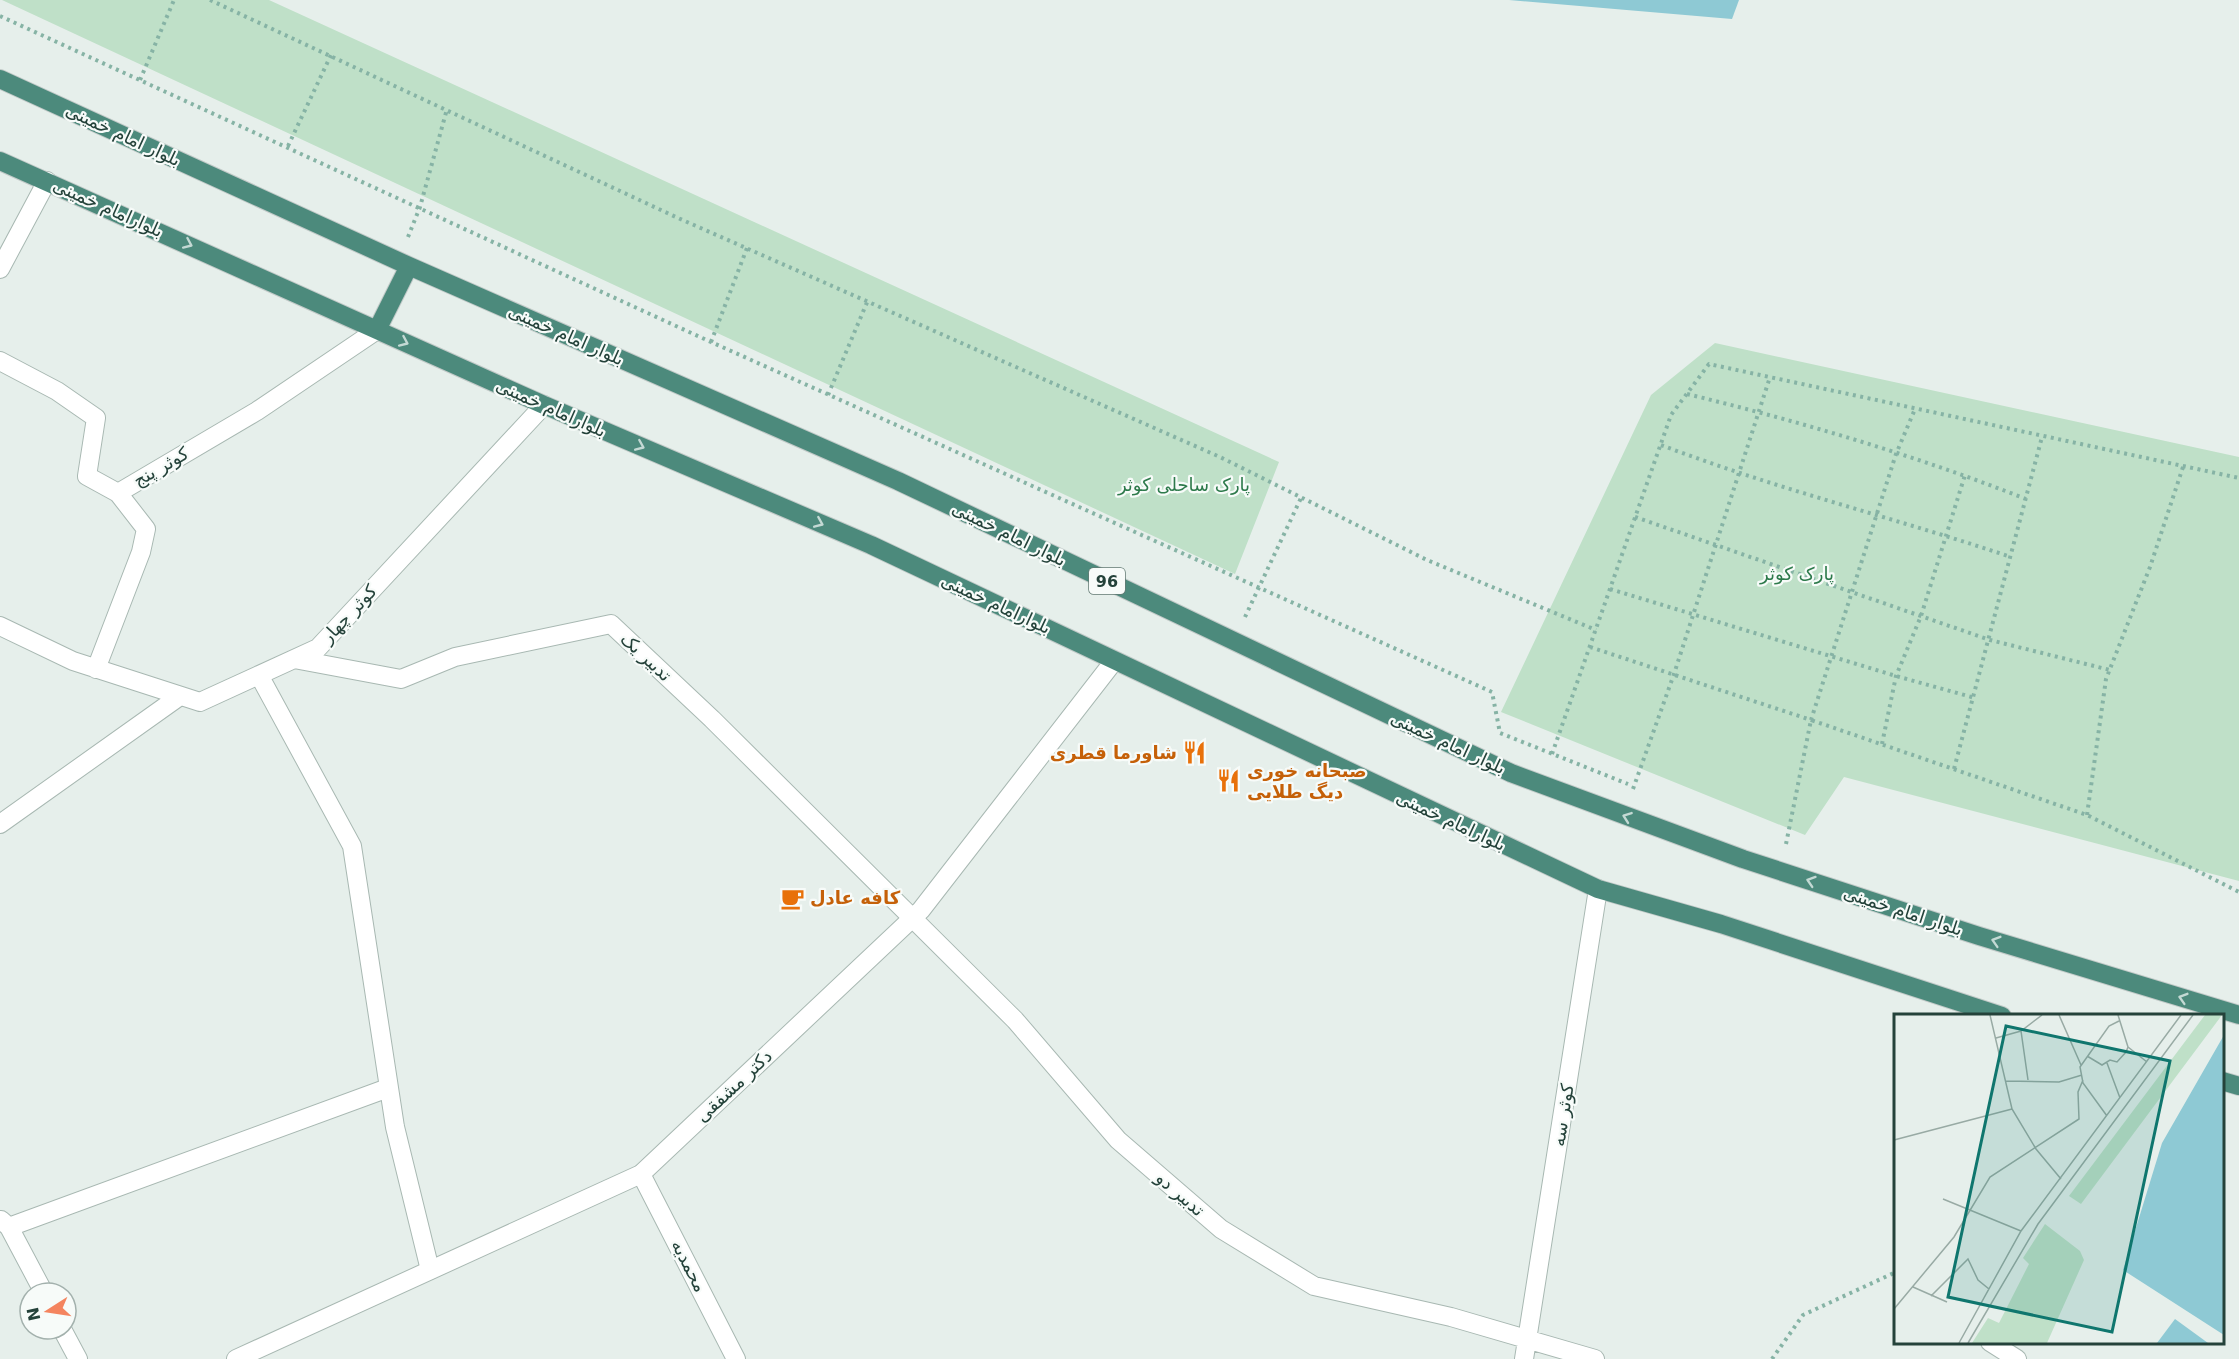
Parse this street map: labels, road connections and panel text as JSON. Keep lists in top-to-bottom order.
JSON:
{
  "streets": {
    "highway": ["بلوار امام خمینی", "بلوارامام خمینی", "96"],
    "street": [
      "کوثر پنج",
      "کوثر چهار",
      "تدبیر یک",
      "دکتر مشفقی",
      "کوثر سه",
      "تدبیر دو",
      "محمدیه"
    ]
  },
  "crossings": [
    ["بلوارامام خمینی", "کوثر پنج"],
    ["بلوارامام خمینی", "کوثر چهار"],
    ["بلوارامام خمینی", "دکتر مشفقی"],
    ["بلوارامام خمینی", "کوثر سه"],
    ["کوثر چهار", "تدبیر یک"],
    ["تدبیر یک", "دکتر مشفقی"],
    ["تدبیر یک", "تدبیر دو"],
    ["دکتر مشفقی", "تدبیر دو"],
    ["دکتر مشفقی", "محمدیه"],
    ["کوثر سه", "تدبیر دو"]
  ],
  "one_way": ["بلوارامام خمینی"],
  "parks": ["پارک ساحلی کوثر", "پارک کوثر"],
  "places": {
    "restaurant": ["شاورما قطری", "صبحانه خوری دیگ طلایی"],
    "cafe": ["کافه عادل"]
  },
  "north": "left"
}
